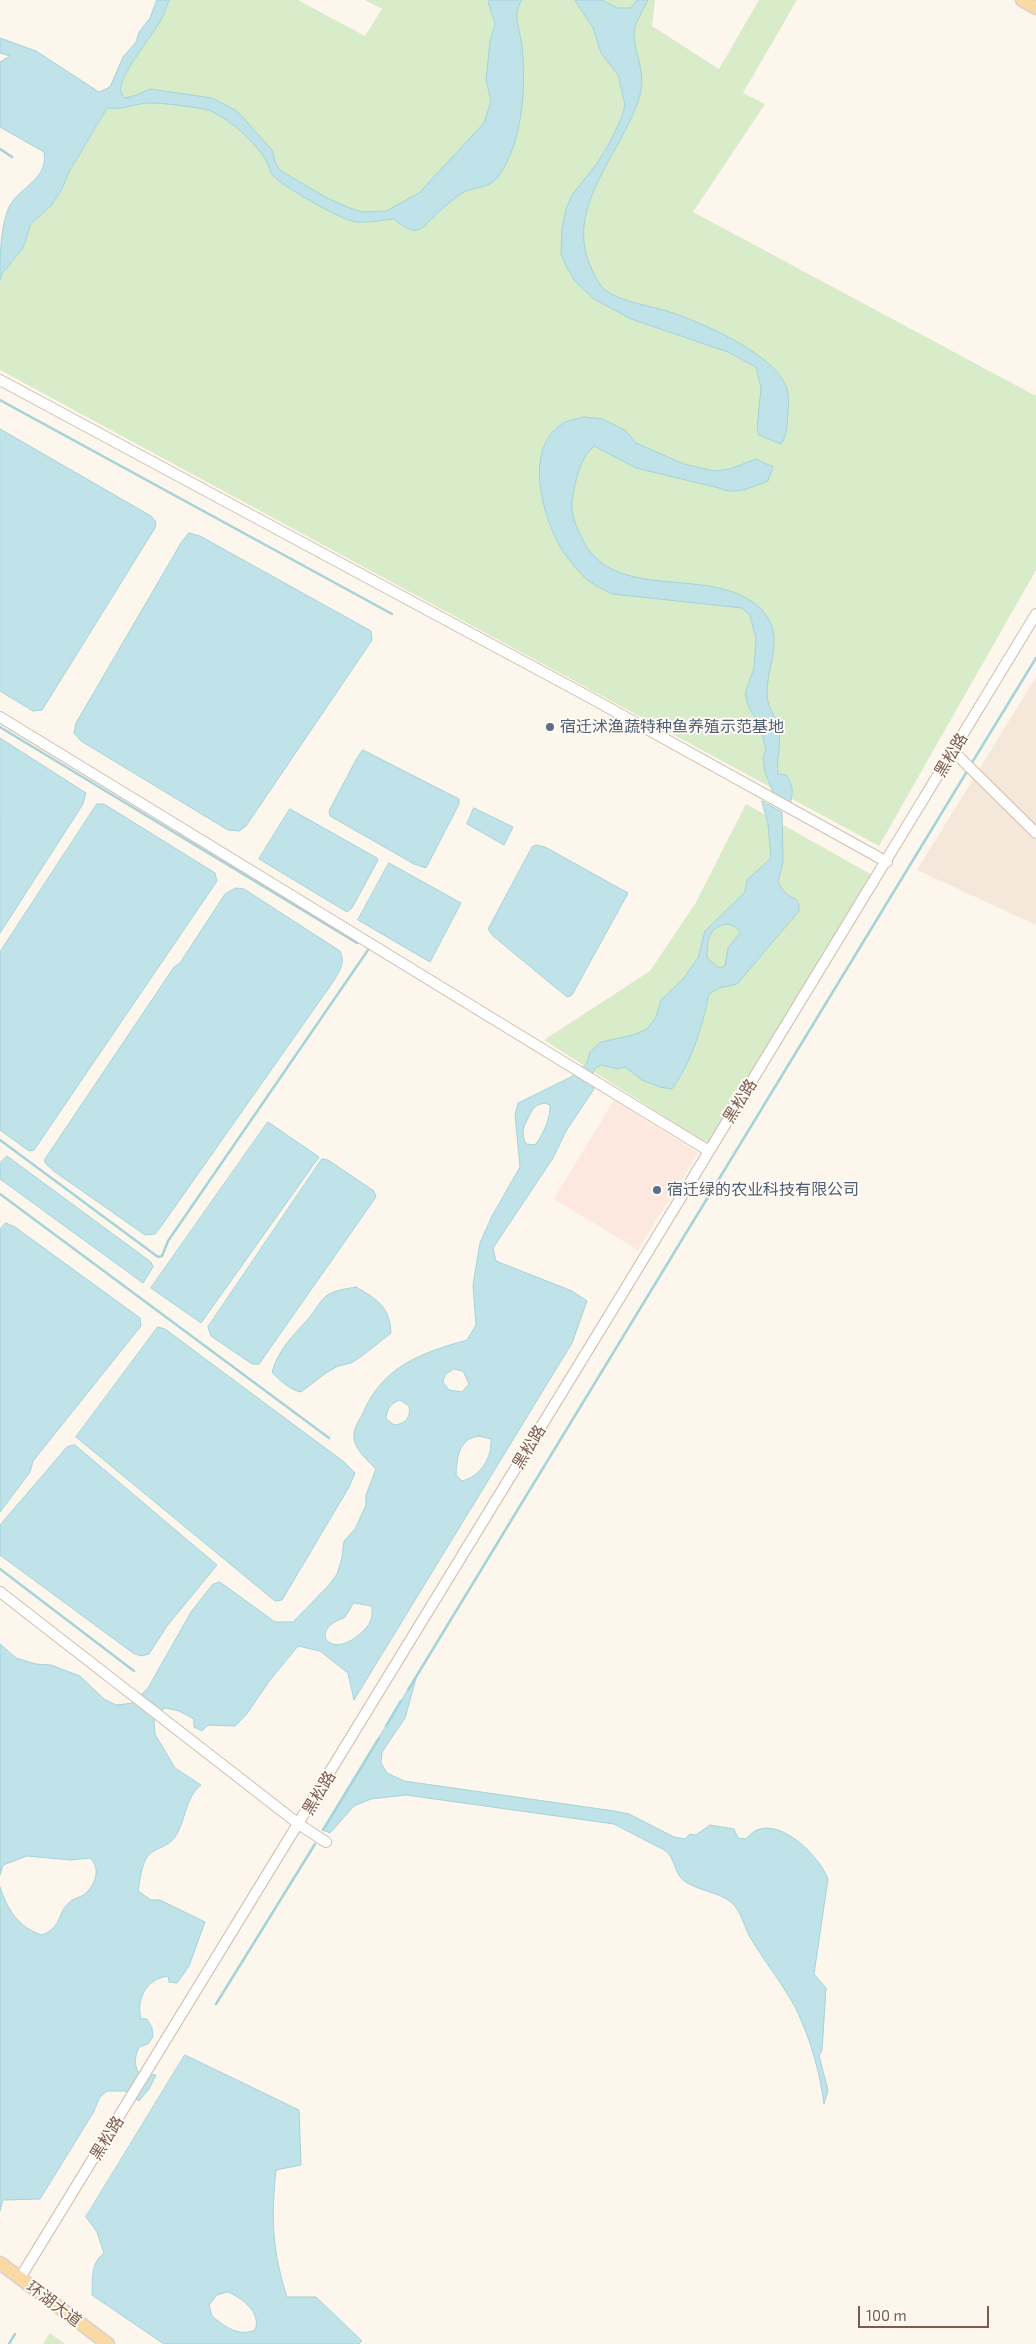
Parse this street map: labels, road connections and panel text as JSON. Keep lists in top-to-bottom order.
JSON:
{
  "streets": {
    "main road": ["环湖大道"],
    "street": ["黑松路"]
  },
  "crossings": [
    ["黑松路", "环湖大道"]
  ],
  "places": ["宿迁沭渔蔬特种鱼养殖示范基地", "宿迁绿的农业科技有限公司"],
  "scale_bar": "100 m"
}
